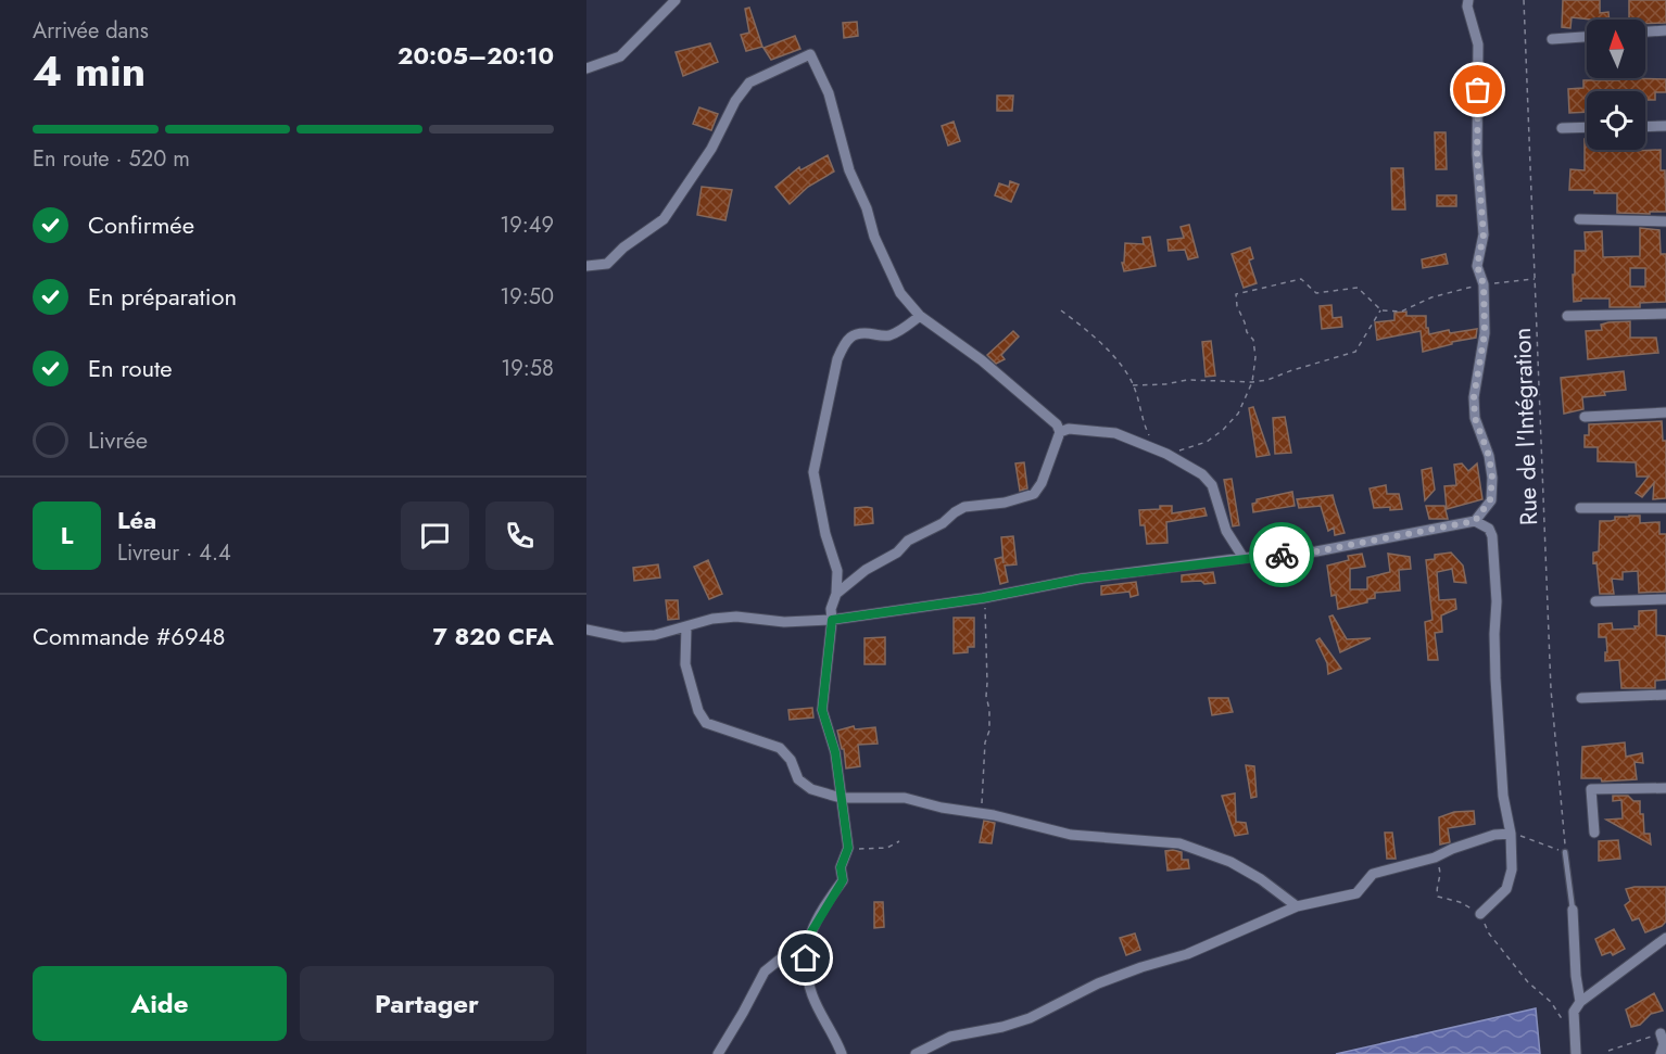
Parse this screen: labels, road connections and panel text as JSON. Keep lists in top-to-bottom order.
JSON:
{
  "streets": {
    "path": ["Rue de l'Intégration"]
  },
  "north": "top",
  "page": {
    "heading": ["4 min", "Arrivée dans", "20:05–20:10"],
    "panel": [
      "Léa",
      "Livreur · 4.4",
      "Commande #6948",
      "7 820 CFA"
    ],
    "bar": "En route · 520 m",
    "list": [
      ["Confirmée", "19:49"],
      ["En préparation", "19:50"],
      ["En route", "19:58"],
      "Livrée"
    ],
    "round": "L",
    "buttons": ["Aide", "Partager"]
  }
}
